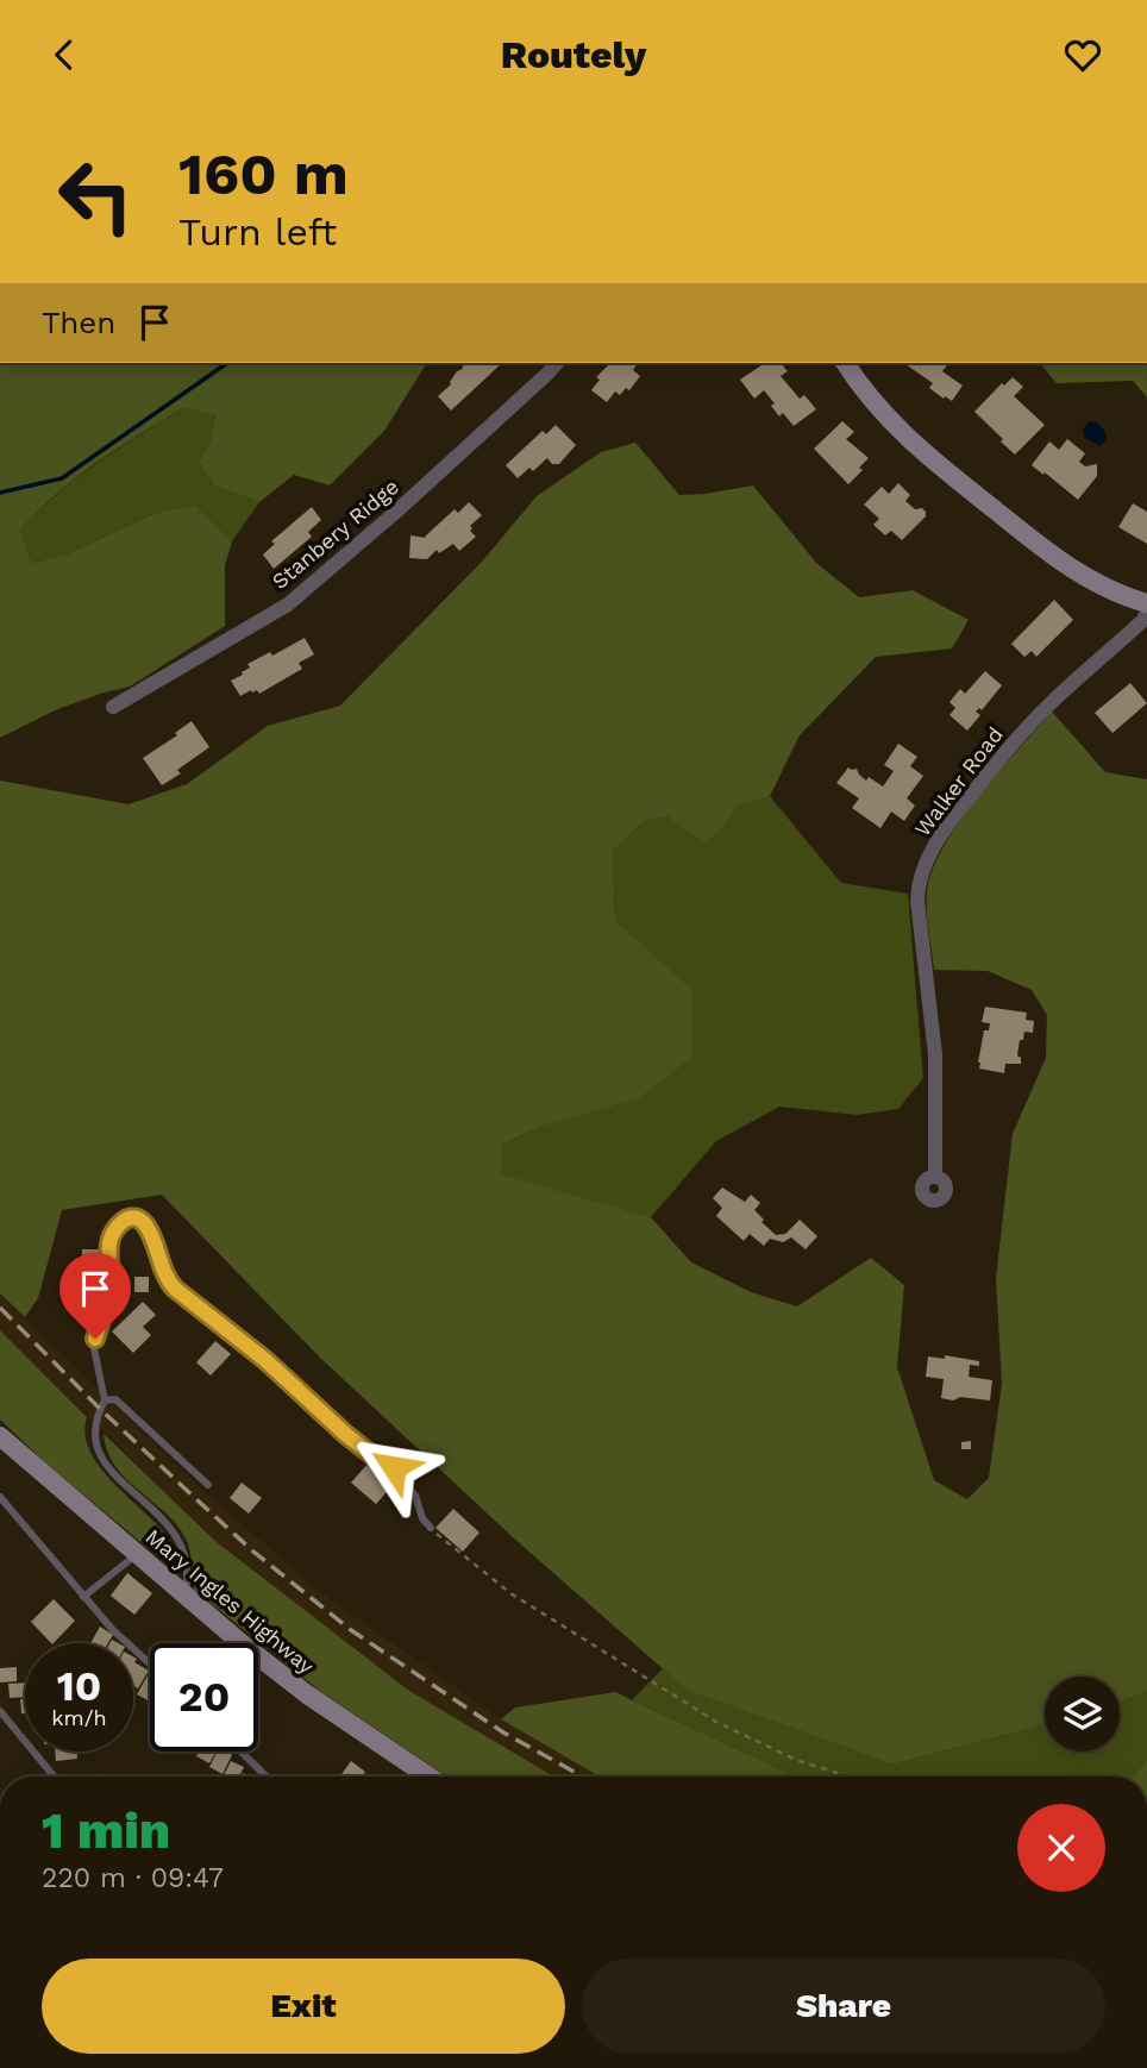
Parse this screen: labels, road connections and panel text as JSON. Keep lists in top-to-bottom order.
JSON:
{
  "streets": {
    "street": ["Stanbery Ridge", "Walker Road", "Mary Ingles Highway"]
  },
  "page": {
    "header": "Routely",
    "turn": ["160 m", "Turn left"],
    "then": "Then",
    "speed": "10 km/h",
    "limit": "20",
    "heading": ["1 min", "220 m · 09:47"],
    "buttons": ["Exit", "Share"]
  }
}
